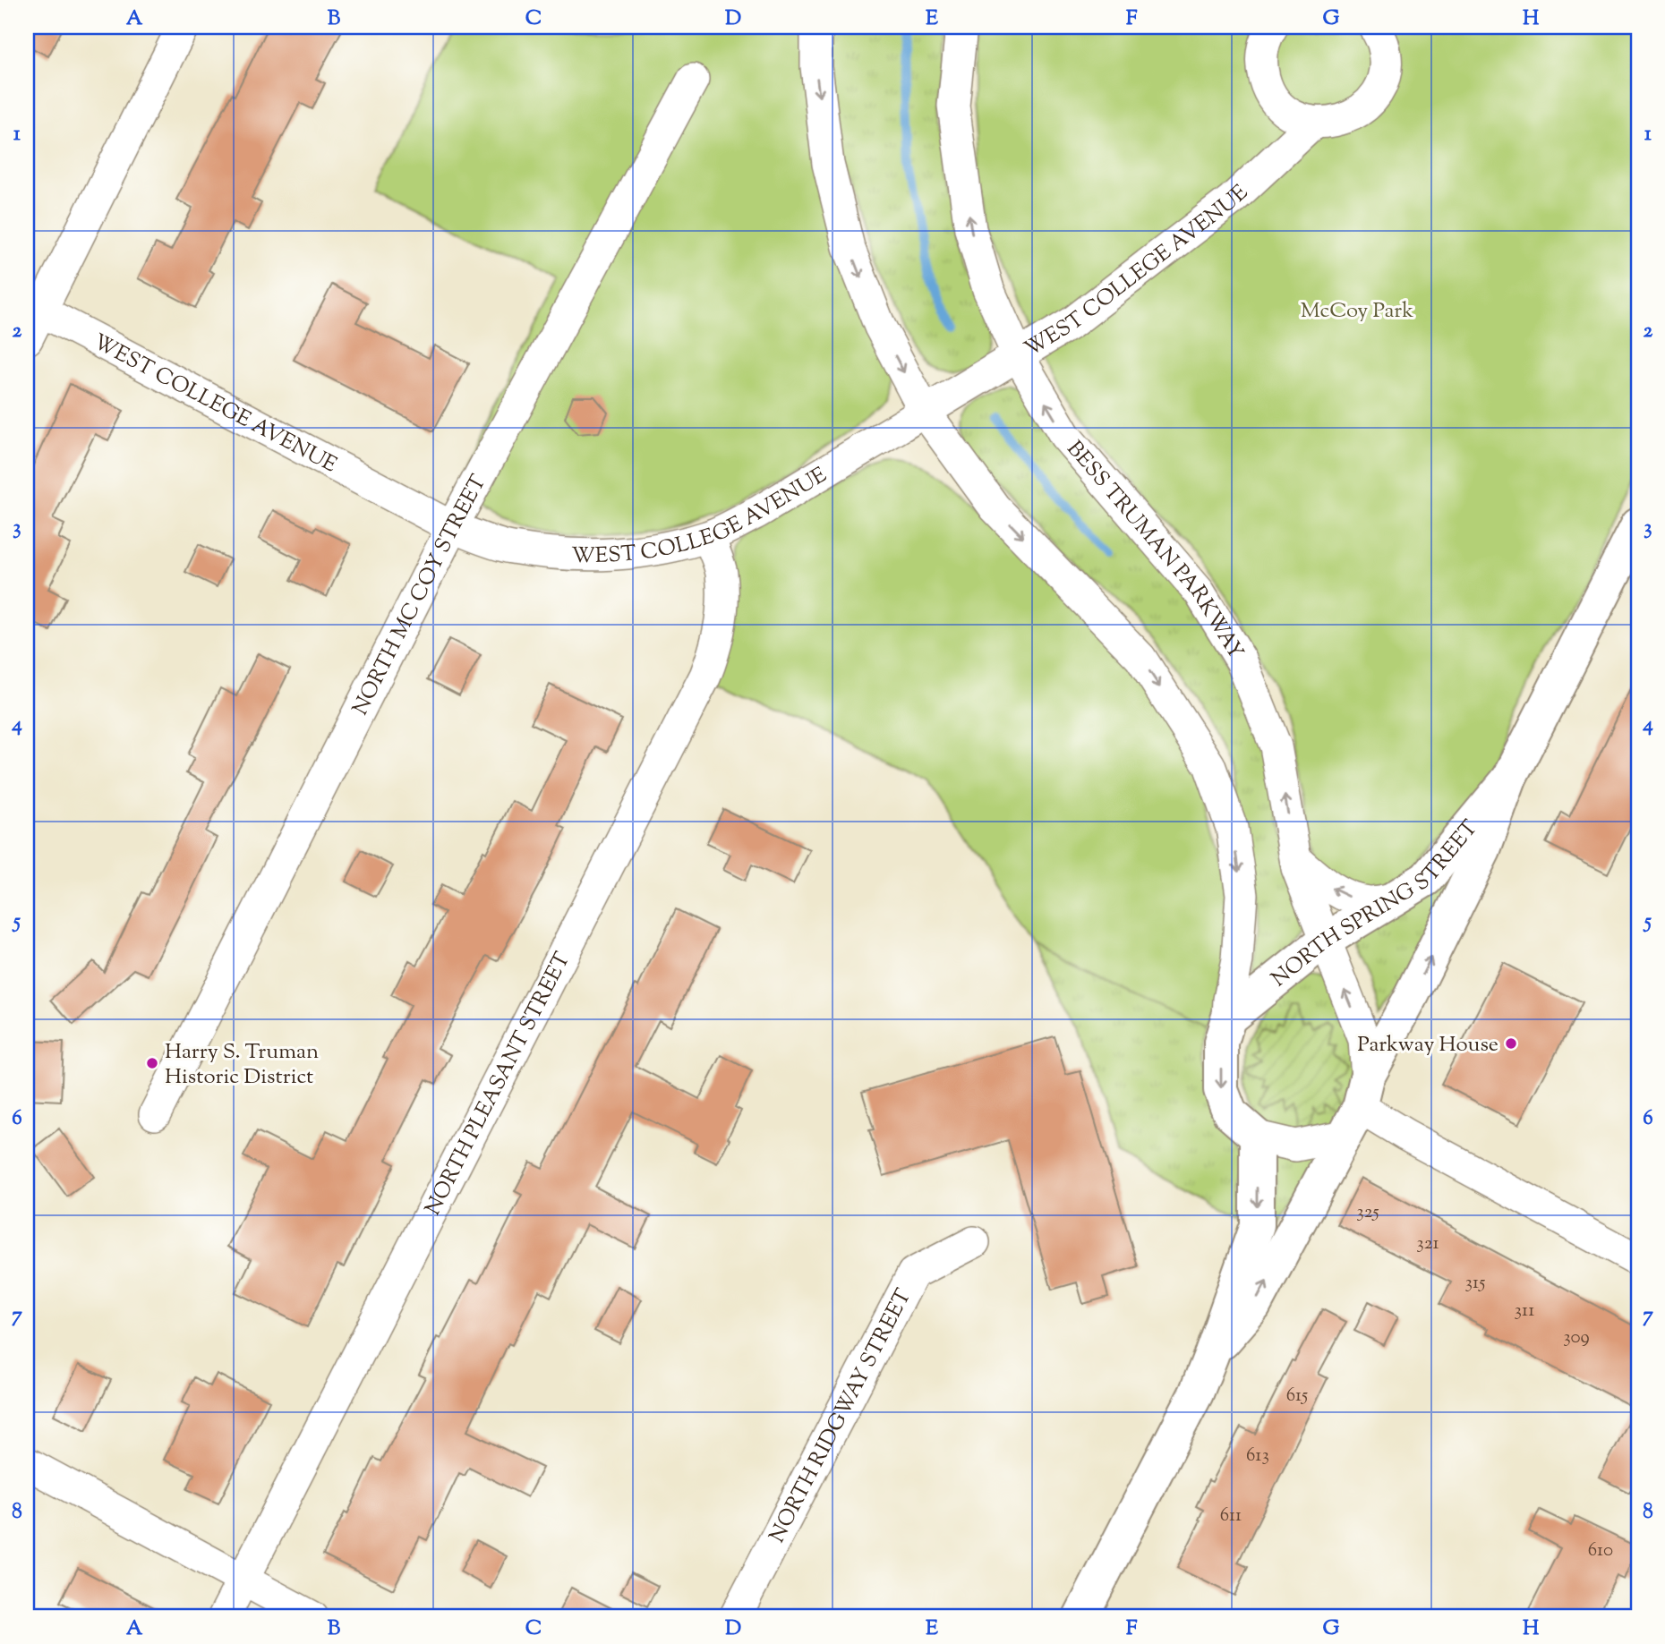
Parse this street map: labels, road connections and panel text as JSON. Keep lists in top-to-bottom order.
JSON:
{
  "streets": {
    "street": [
      "WEST COLLEGE AVENUE",
      "BESS TRUMAN PARKWAY",
      "NORTH MC COY STREET",
      "NORTH SPRING STREET",
      "NORTH PLEASANT STREET",
      "NORTH RIDGWAY STREET"
    ]
  },
  "crossings": [
    ["WEST COLLEGE AVENUE", "BESS TRUMAN PARKWAY"],
    ["WEST COLLEGE AVENUE", "NORTH MC COY STREET"],
    ["WEST COLLEGE AVENUE", "NORTH PLEASANT STREET"],
    ["BESS TRUMAN PARKWAY", "NORTH SPRING STREET"]
  ],
  "parks": ["McCoy Park"],
  "places": ["Parkway House", "Harry S. Truman Historic District"],
  "house_numbers": [
    "325",
    "321",
    "315",
    "311",
    "309",
    "615",
    "613",
    "611",
    "610"
  ],
  "grid": {
    "columns": [
      "A",
      "B",
      "C",
      "D",
      "E",
      "F",
      "G",
      "H"
    ],
    "rows": [
      "1",
      "2",
      "3",
      "4",
      "5",
      "6",
      "7",
      "8"
    ]
  }
}
